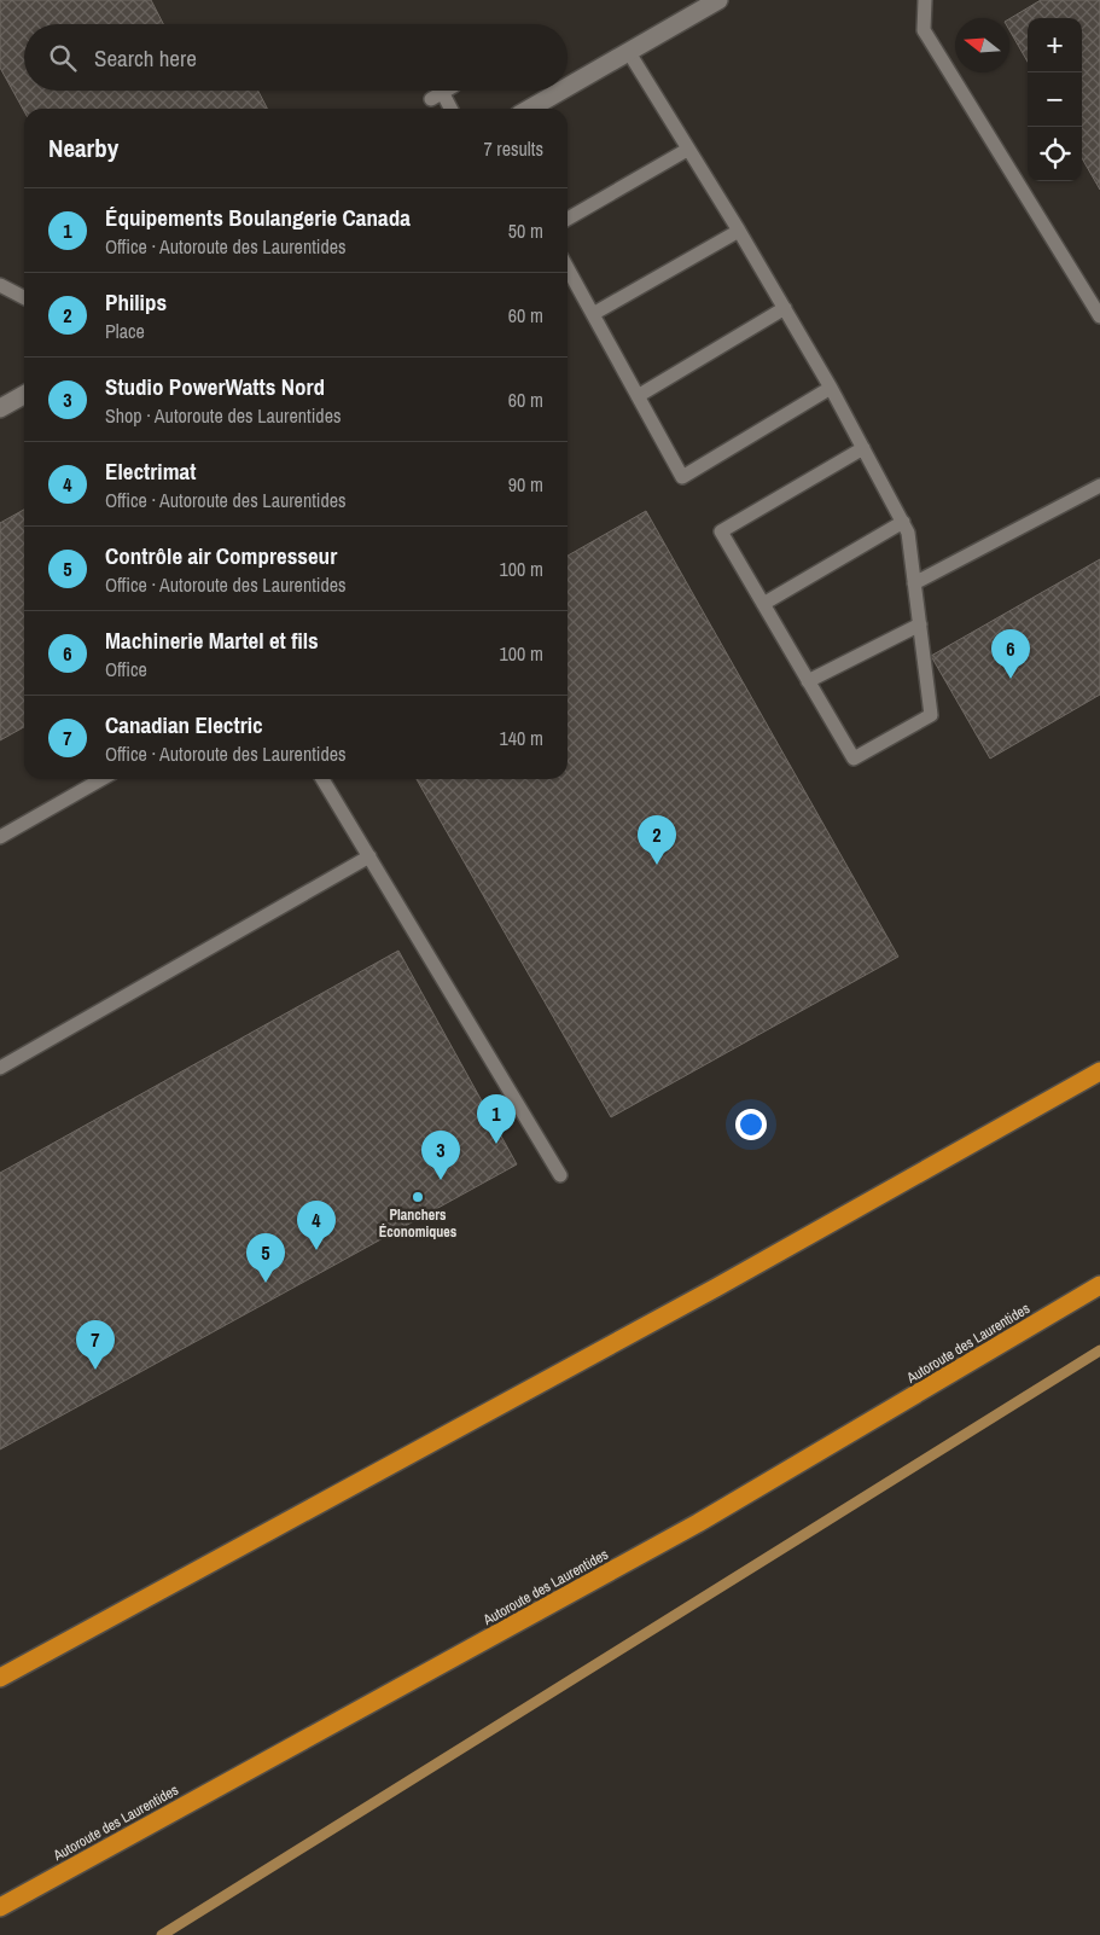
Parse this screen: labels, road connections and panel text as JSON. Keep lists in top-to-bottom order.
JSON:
{
  "streets": {
    "highway": ["Autoroute des Laurentides"]
  },
  "places": ["Planchers Économiques"],
  "north": "left",
  "page": {
    "map_buttons": ["+", "−"],
    "search": "Search here",
    "heading": ["Nearby", "7 results"],
    "list": [
      {
        "mark": "1",
        "name": "Équipements Boulangerie Canada",
        "note": "Office · Autoroute des Laurentides",
        "value": "50 m"
      },
      {
        "mark": "2",
        "name": "Philips",
        "note": "Place",
        "value": "60 m"
      },
      {
        "mark": "3",
        "name": "Studio PowerWatts Nord",
        "note": "Shop · Autoroute des Laurentides",
        "value": "60 m"
      },
      {
        "mark": "4",
        "name": "Electrimat",
        "note": "Office · Autoroute des Laurentides",
        "value": "90 m"
      },
      {
        "mark": "5",
        "name": "Contrôle air Compresseur",
        "note": "Office · Autoroute des Laurentides",
        "value": "100 m"
      },
      {
        "mark": "6",
        "name": "Machinerie Martel et fils",
        "note": "Office",
        "value": "100 m"
      },
      {
        "mark": "7",
        "name": "Canadian Electric",
        "note": "Office · Autoroute des Laurentides",
        "value": "140 m"
      }
    ],
    "pins": [
      "6",
      "2",
      "1",
      "3",
      "4",
      "5",
      "7"
    ]
  }
}
